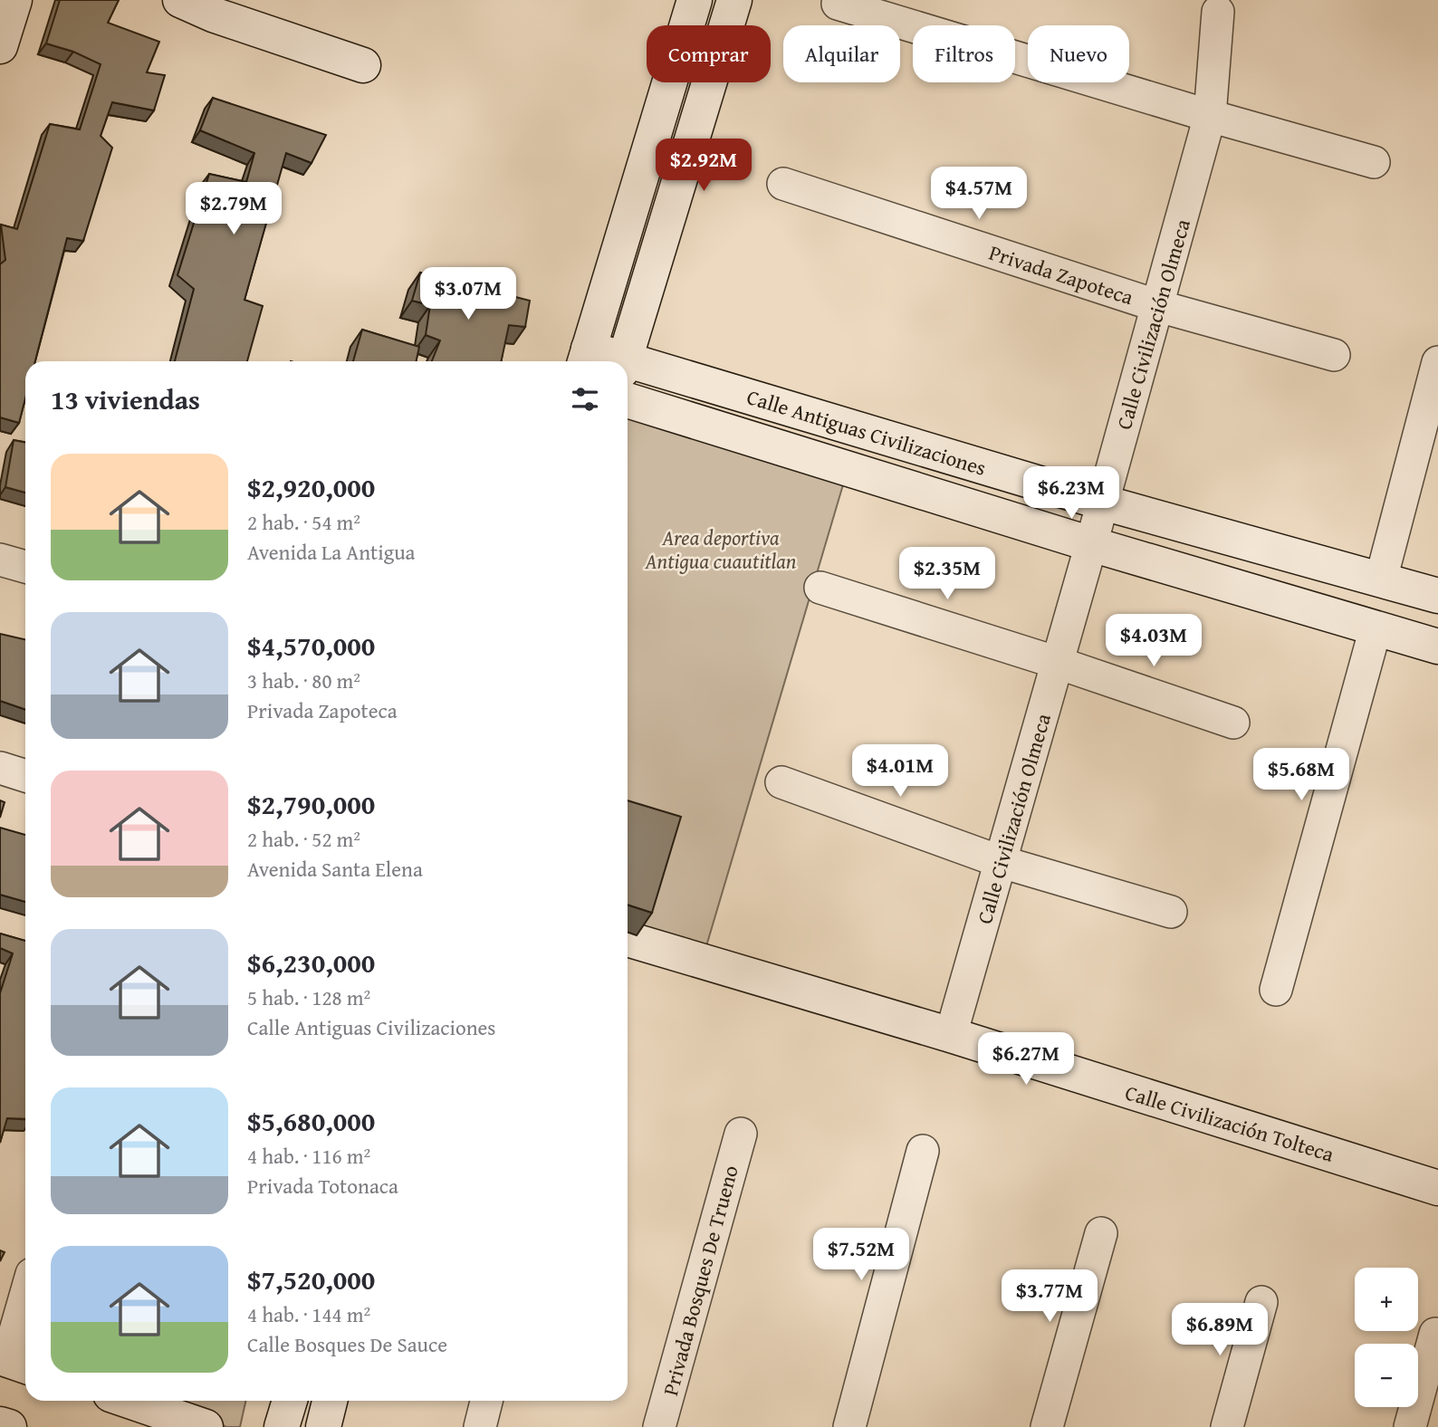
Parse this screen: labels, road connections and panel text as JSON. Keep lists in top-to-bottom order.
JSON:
{
  "streets": {
    "street": [
      "Privada Zapoteca",
      "Calle Civilización Olmeca",
      "Calle Antiguas Civilizaciones",
      "Calle Civilización Tolteca",
      "Privada Bosques De Trueno"
    ]
  },
  "crossings": [
    ["Privada Zapoteca", "Calle Civilización Olmeca"],
    ["Calle Civilización Olmeca", "Calle Antiguas Civilizaciones"],
    ["Calle Civilización Olmeca", "Calle Civilización Tolteca"]
  ],
  "parks": ["Area deportiva Antigua cuautitlan"],
  "page": {
    "chip": [
      "Comprar",
      "Alquilar",
      "Filtros",
      "Nuevo"
    ],
    "price": [
      "$2.92M",
      "$4.57M",
      "$2.79M",
      "$3.07M",
      "$6.23M",
      "$2.35M",
      "$4.03M",
      "$4.01M",
      "$5.68M",
      "$6.27M",
      "$7.52M",
      "$3.77M",
      "$6.89M"
    ],
    "heading": "13 viviendas",
    "list": [
      {
        "name": "$2,920,000",
        "note": "2 hab. · 54 m² · Avenida La Antigua"
      },
      {
        "name": "$4,570,000",
        "note": "3 hab. · 80 m² · Privada Zapoteca"
      },
      {
        "name": "$2,790,000",
        "note": "2 hab. · 52 m² · Avenida Santa Elena"
      },
      {
        "name": "$6,230,000",
        "note": "5 hab. · 128 m² · Calle Antiguas Civilizaciones"
      },
      {
        "name": "$5,680,000",
        "note": "4 hab. · 116 m² · Privada Totonaca"
      },
      {
        "name": "$7,520,000",
        "note": "4 hab. · 144 m² · Calle Bosques De Sauce"
      }
    ],
    "map_buttons": ["+", "−"]
  }
}
